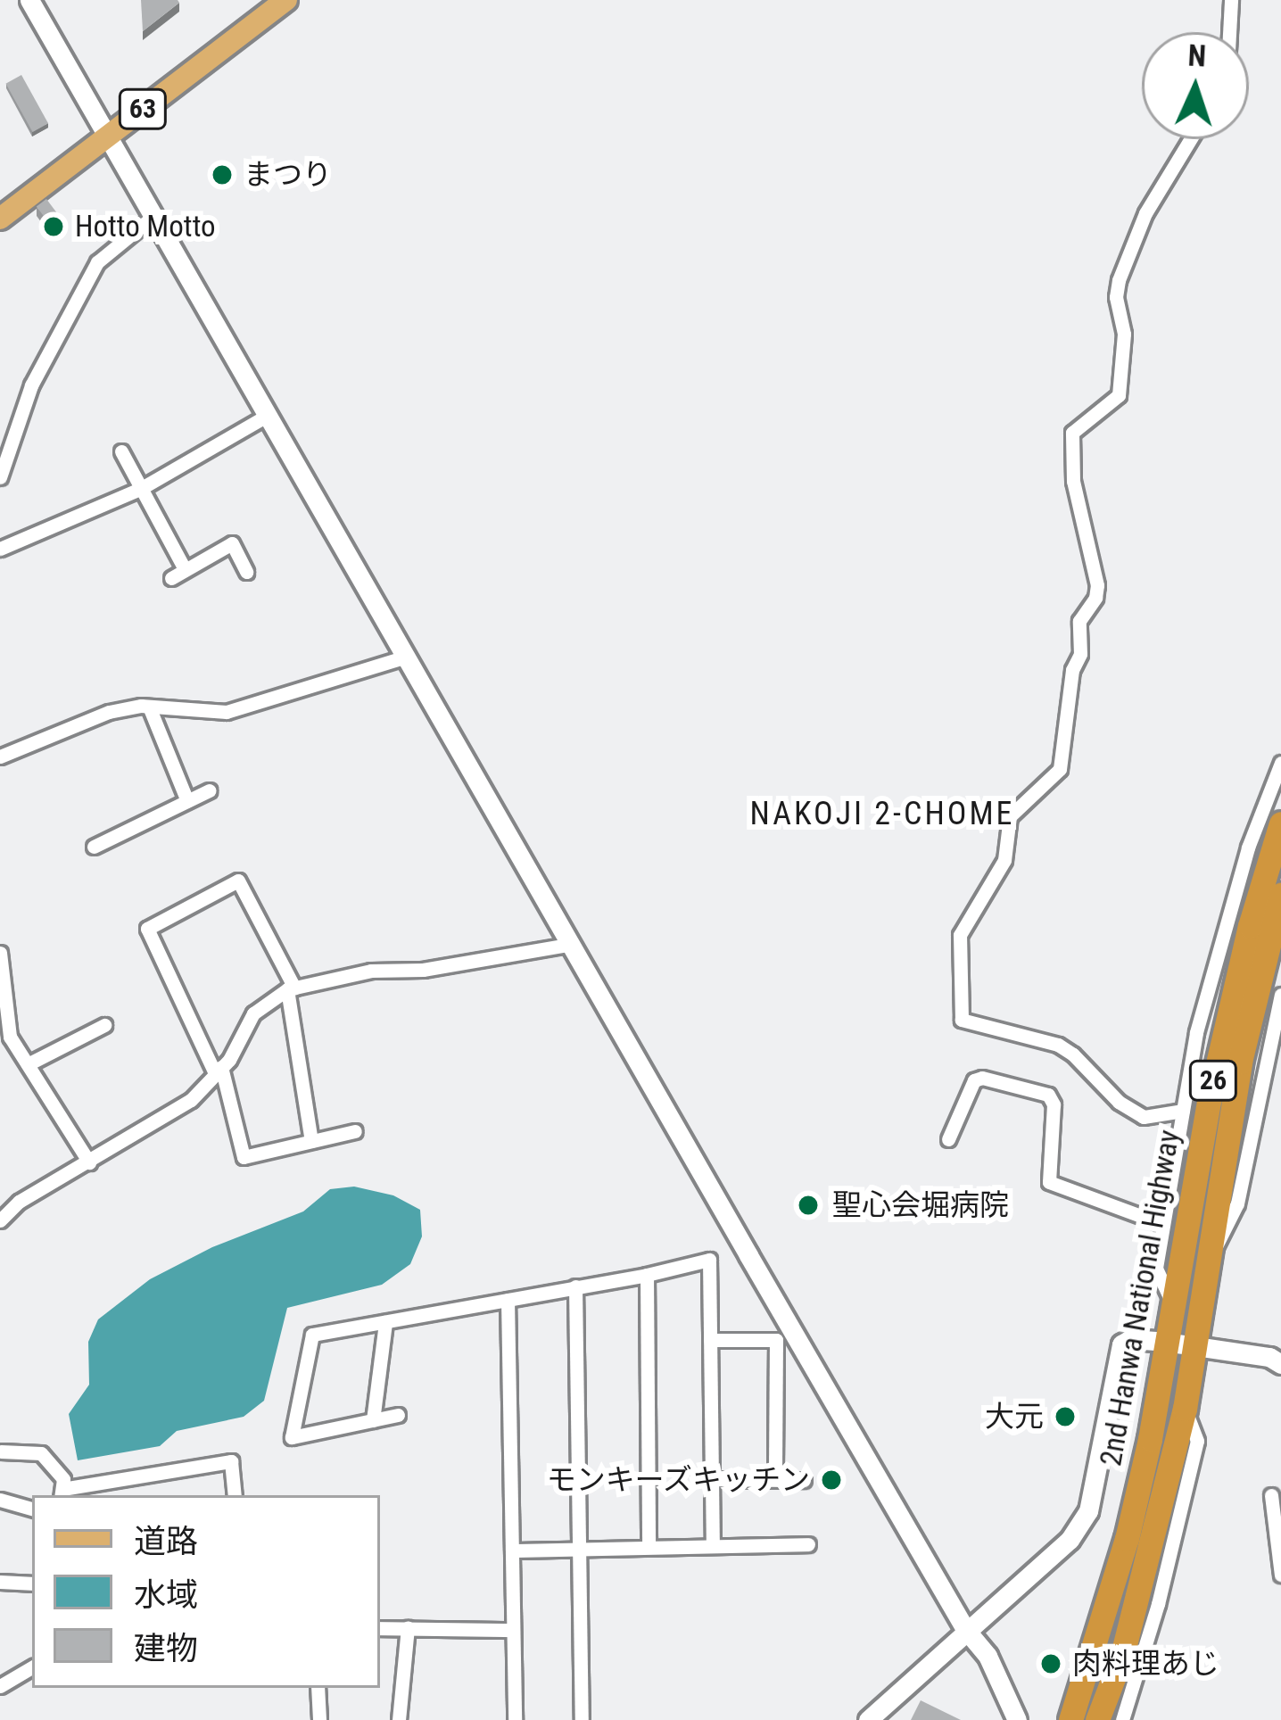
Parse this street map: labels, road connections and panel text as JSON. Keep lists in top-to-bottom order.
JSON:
{
  "streets": {
    "highway": ["26", "2nd Hanwa National Highway"],
    "main road": ["63"]
  },
  "districts": ["NAKOJI 2-CHOME"],
  "places": [
    "まつり",
    "Hotto Motto",
    "聖心会堀病院",
    "大元",
    "モンキーズキッチン",
    "肉料理あじ"
  ],
  "legend": ["道路", "水域", "建物"],
  "north": "top"
}
